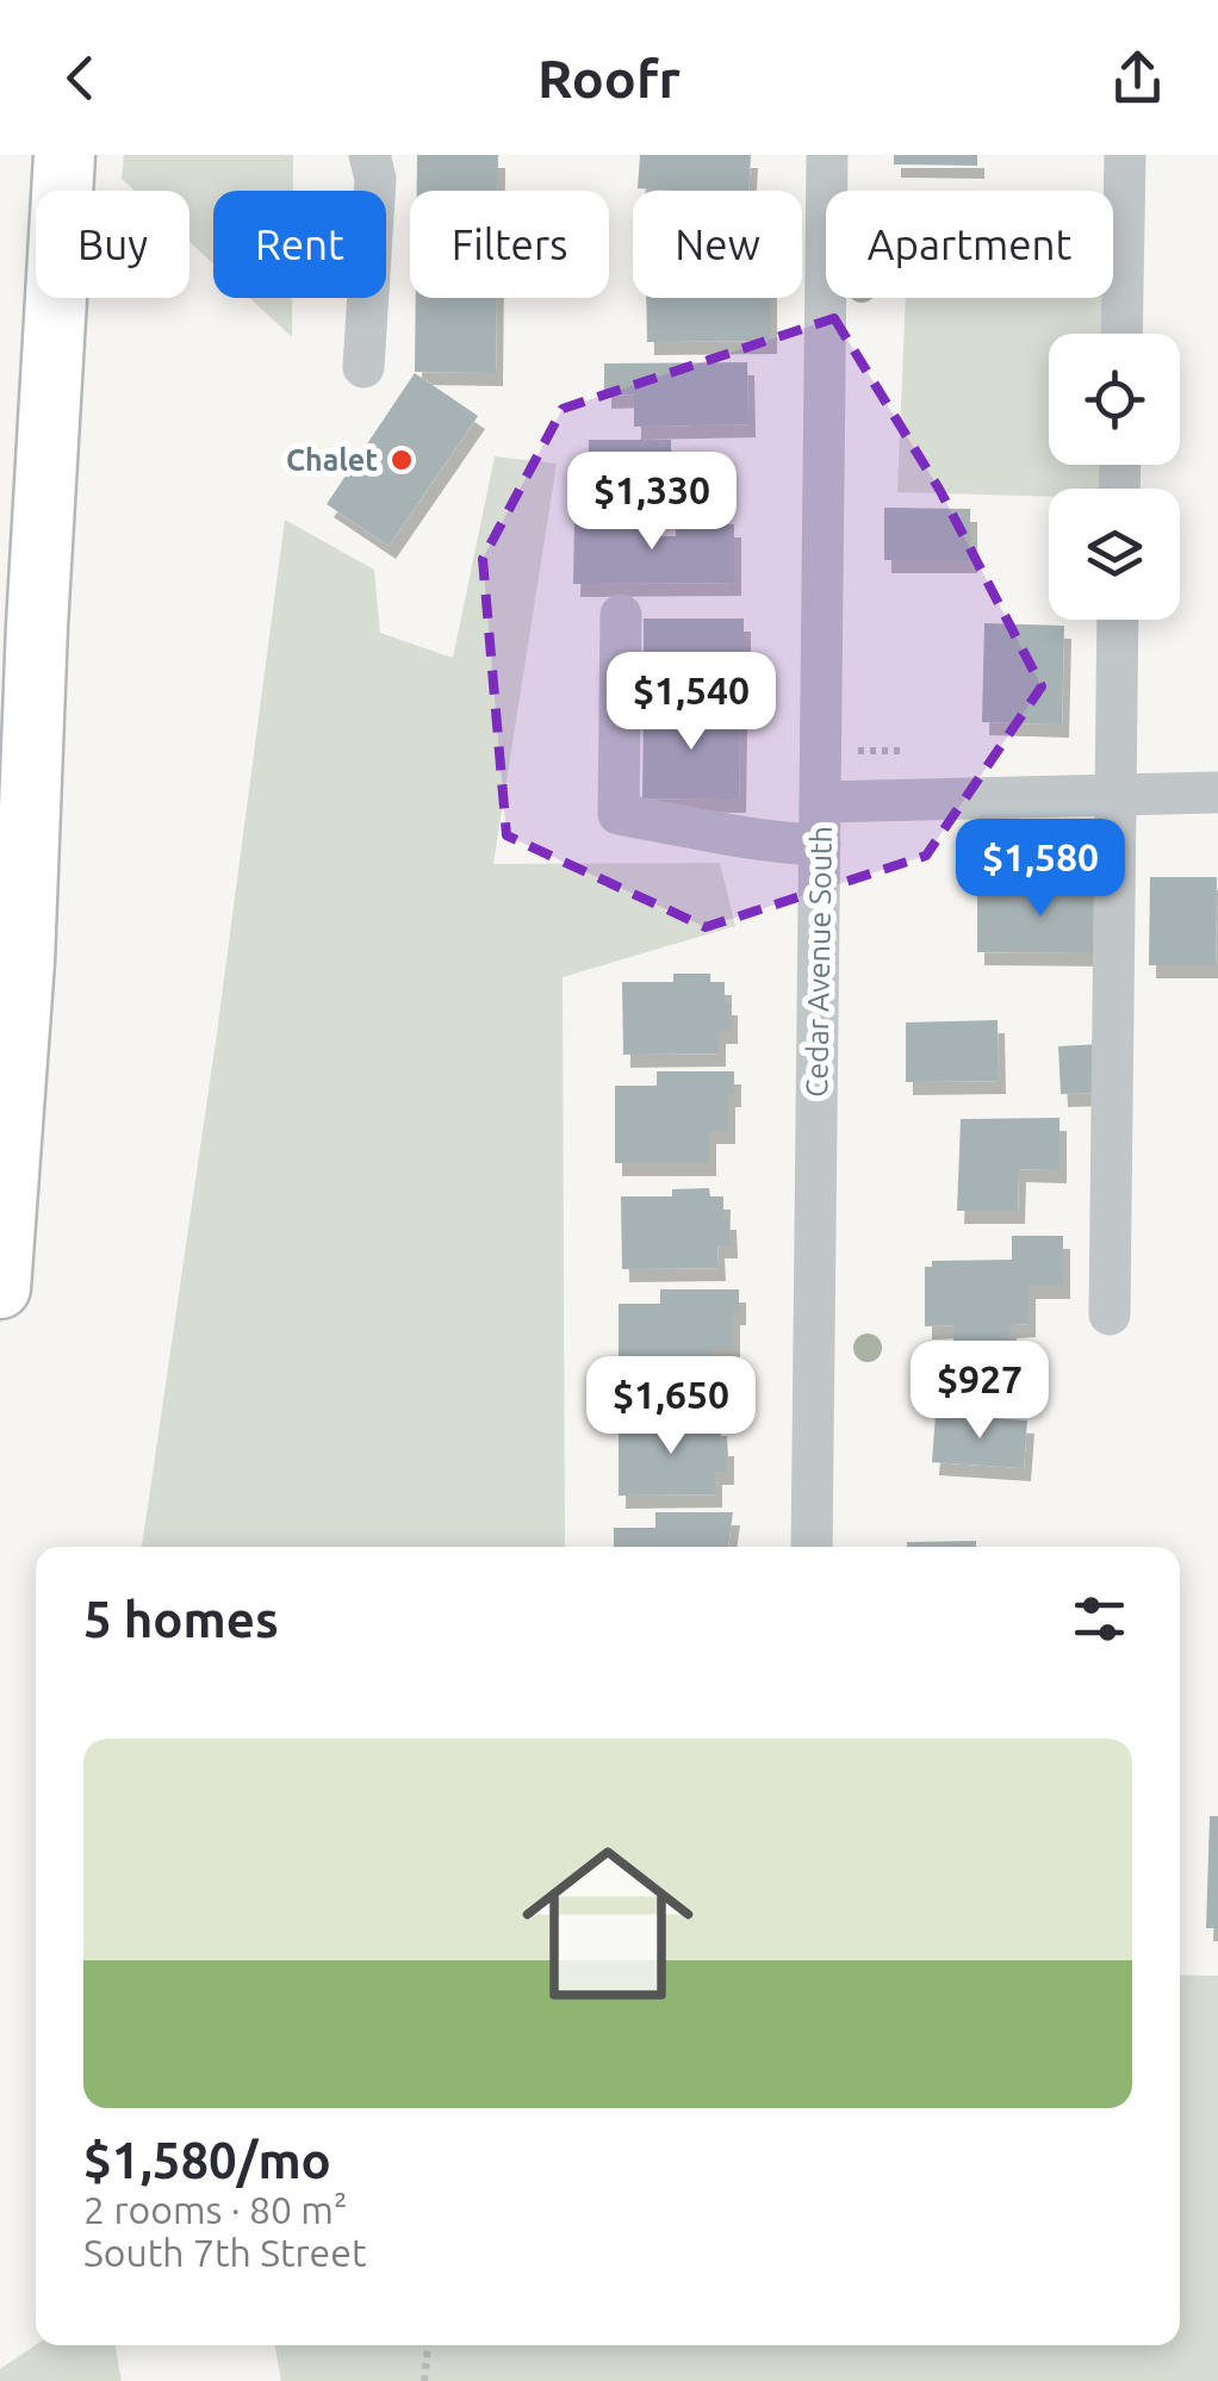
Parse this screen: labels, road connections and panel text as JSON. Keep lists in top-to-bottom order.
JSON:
{
  "streets": {
    "street": ["Cedar Avenue South"]
  },
  "places": ["Chalet"],
  "page": {
    "header": "Roofr",
    "chip": [
      "Buy",
      "Rent",
      "Filters",
      "New",
      "Apartment"
    ],
    "price": [
      "$1,330",
      "$1,540",
      "$1,580",
      "$927",
      "$1,650"
    ],
    "heading": "5 homes",
    "list": [
      {
        "name": "$1,580/mo",
        "note": "2 rooms · 80 m² · South 7th Street"
      }
    ]
  }
}
